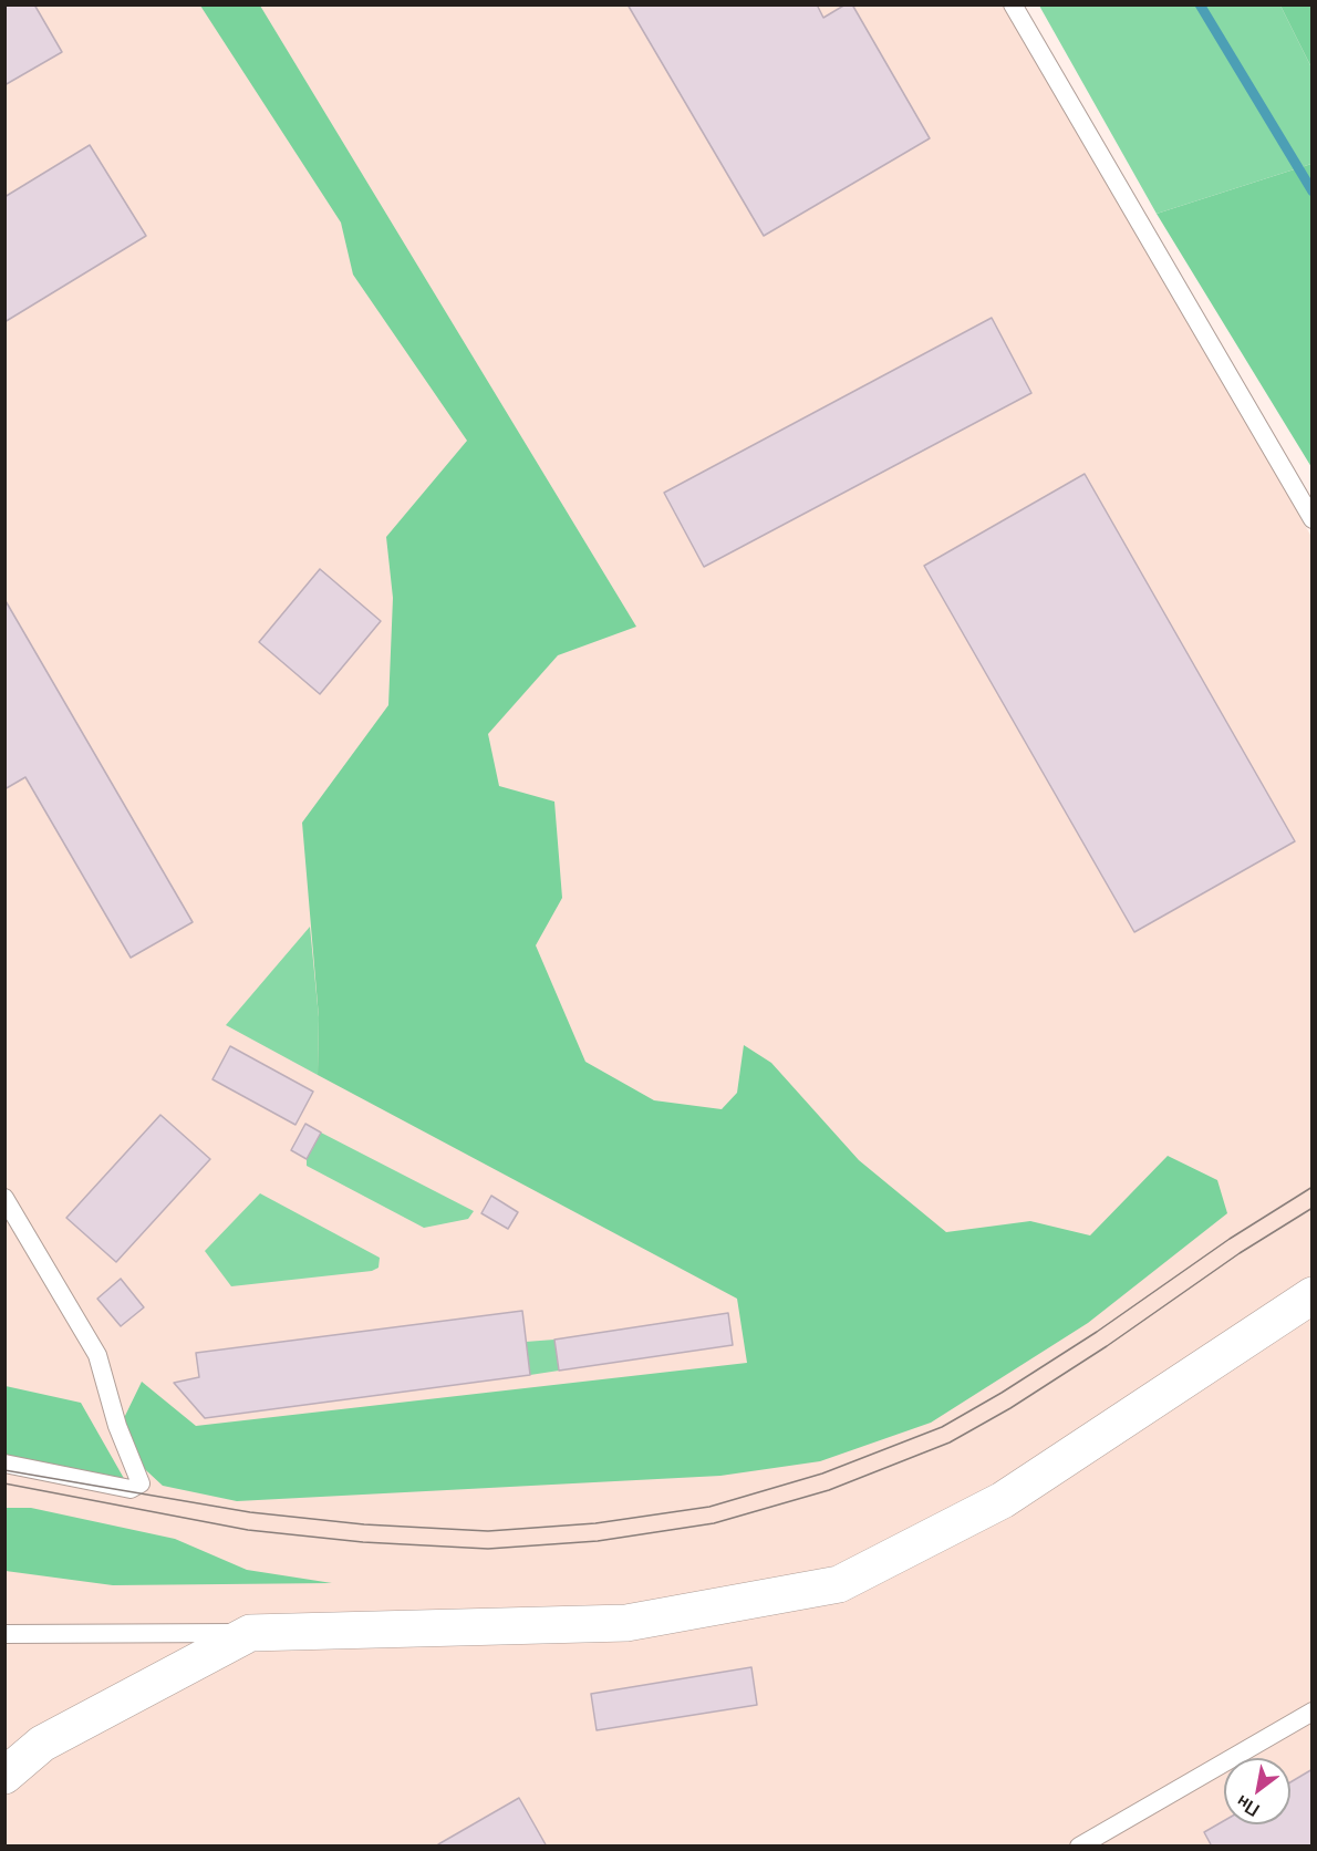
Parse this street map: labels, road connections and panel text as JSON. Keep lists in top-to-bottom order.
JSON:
{
  "north": "bottom left"
}
